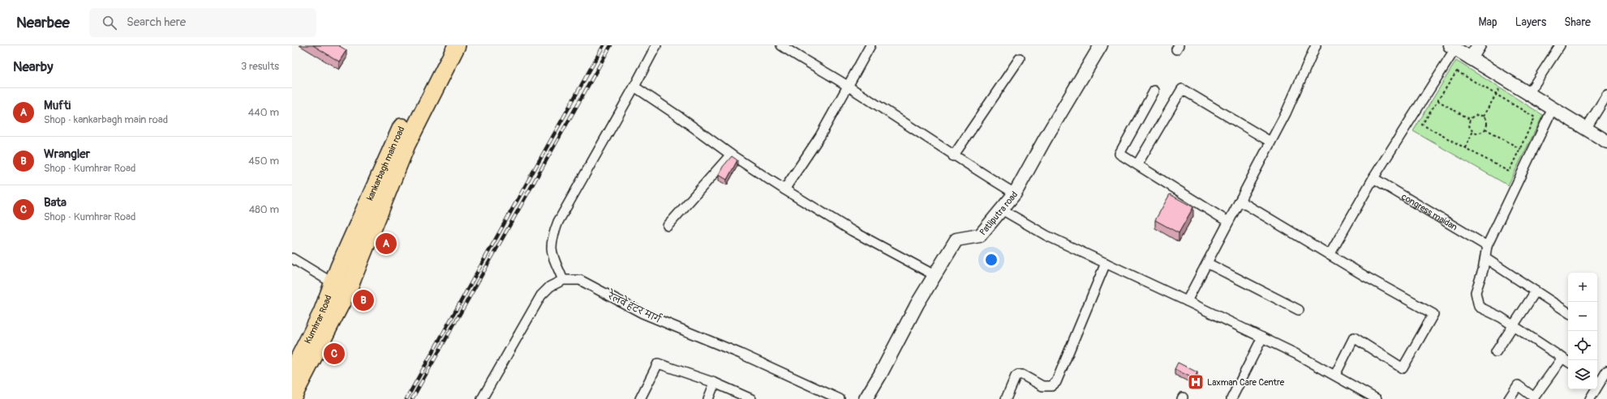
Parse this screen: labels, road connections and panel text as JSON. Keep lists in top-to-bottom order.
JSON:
{
  "streets": {
    "highway": ["kankarbagh main road", "Kumhrar Road"],
    "street": ["congress maidan", "Patliputra road", "रेलवे हंटर मार्ग"]
  },
  "crossings": [
    ["kankarbagh main road", "Kumhrar Road"]
  ],
  "places": {
    "hospital": ["Laxman Care Centre"]
  },
  "page": {
    "header": "Nearbee",
    "search": "Search here",
    "nav": ["Map", "Layers", "Share"],
    "heading": ["Nearby", "3 results"],
    "list": [
      {
        "mark": "A",
        "name": "Mufti",
        "note": "Shop · kankarbagh main road",
        "value": "440 m"
      },
      {
        "mark": "B",
        "name": "Wrangler",
        "note": "Shop · Kumhrar Road",
        "value": "450 m"
      },
      {
        "mark": "C",
        "name": "Bata",
        "note": "Shop · Kumhrar Road",
        "value": "480 m"
      }
    ],
    "pins": ["A", "B", "C"],
    "map_buttons": ["+", "−"]
  }
}
